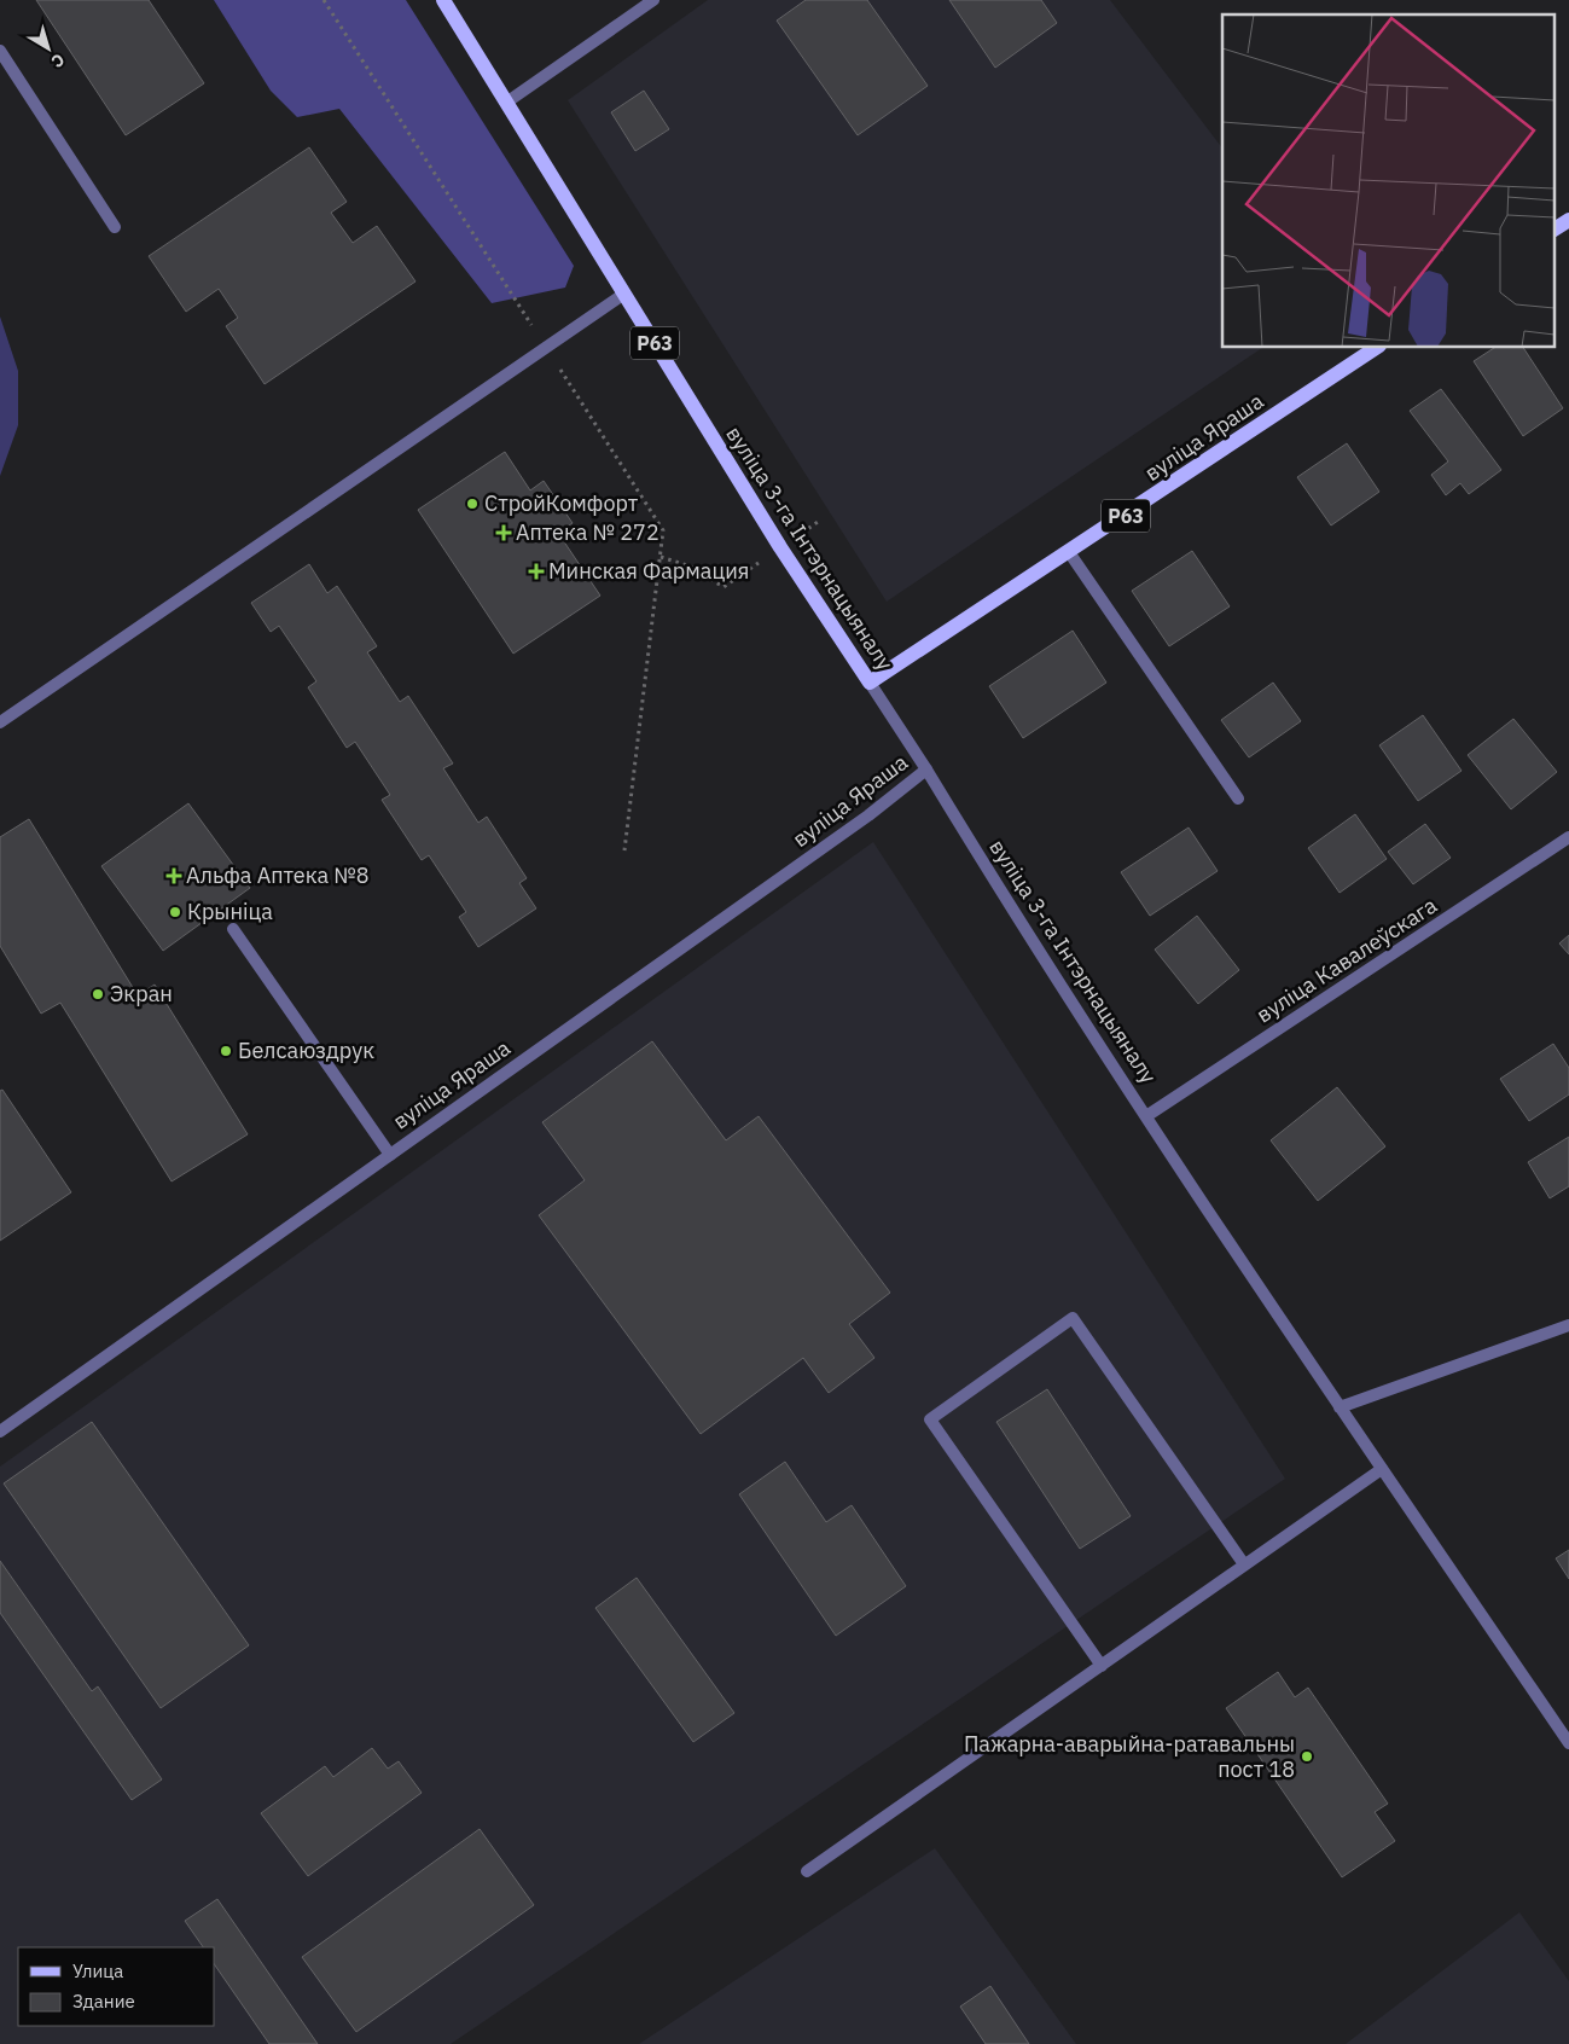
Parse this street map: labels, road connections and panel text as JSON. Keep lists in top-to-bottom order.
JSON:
{
  "streets": {
    "main road": ["Р63", "вуліца Яраша", "вуліца 3-га Інтэрнацыяналу"],
    "street": ["вуліца Кавалеўскага"]
  },
  "crossings": [
    ["вуліца Яраша", "вуліца 3-га Інтэрнацыяналу"],
    ["вуліца 3-га Інтэрнацыяналу", "вуліца Кавалеўскага"]
  ],
  "places": {
    "other": [
      "СтройКомфорт",
      "Крыніца",
      "Экран",
      "Белсаюздрук",
      "Пажарна-аварыйна-ратавальны пост 18"
    ],
    "health": ["Аптека № 272", "Минская Фармация", "Альфа Аптека №8"]
  },
  "legend": ["Улица", "Здание"],
  "north": "bottom right"
}
